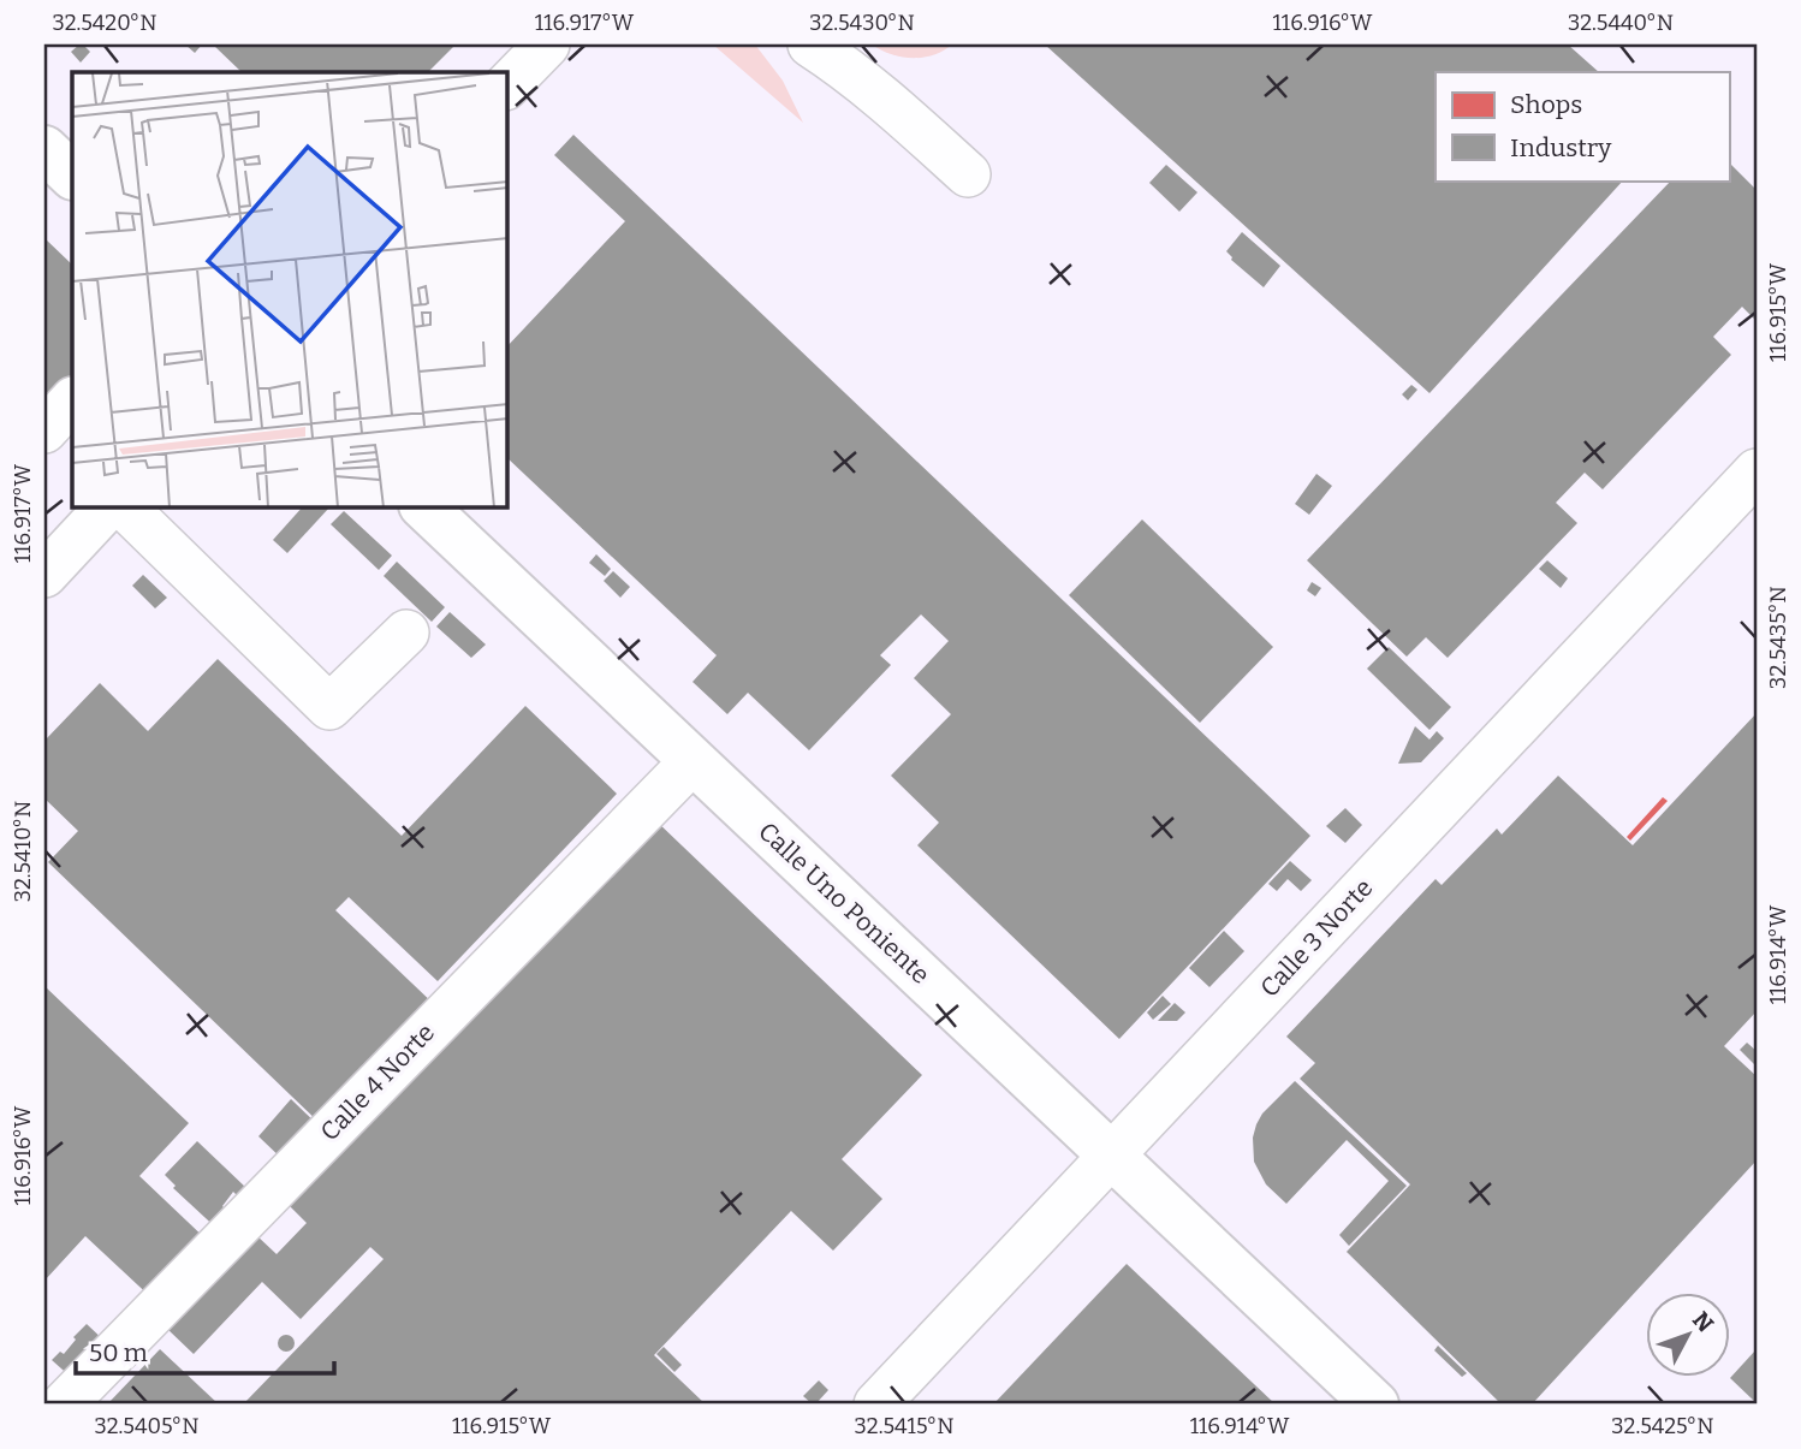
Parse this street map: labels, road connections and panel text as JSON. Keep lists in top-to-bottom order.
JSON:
{
  "streets": {
    "main road": ["Calle Uno Poniente"],
    "street": ["Calle 3 Norte", "Calle 4 Norte"]
  },
  "crossings": [
    ["Calle Uno Poniente", "Calle 3 Norte"],
    ["Calle Uno Poniente", "Calle 4 Norte"]
  ],
  "legend": ["Shops", "Industry"],
  "scale_bar": "50 m",
  "north": "top right",
  "coordinates": [
    "32.5420°N",
    "116.917°W",
    "32.5430°N",
    "116.916°W",
    "32.5440°N",
    "116.915°W",
    "32.5435°N",
    "32.5410°N",
    "116.914°W",
    "32.5405°N",
    "32.5415°N",
    "32.5425°N"
  ]
}
